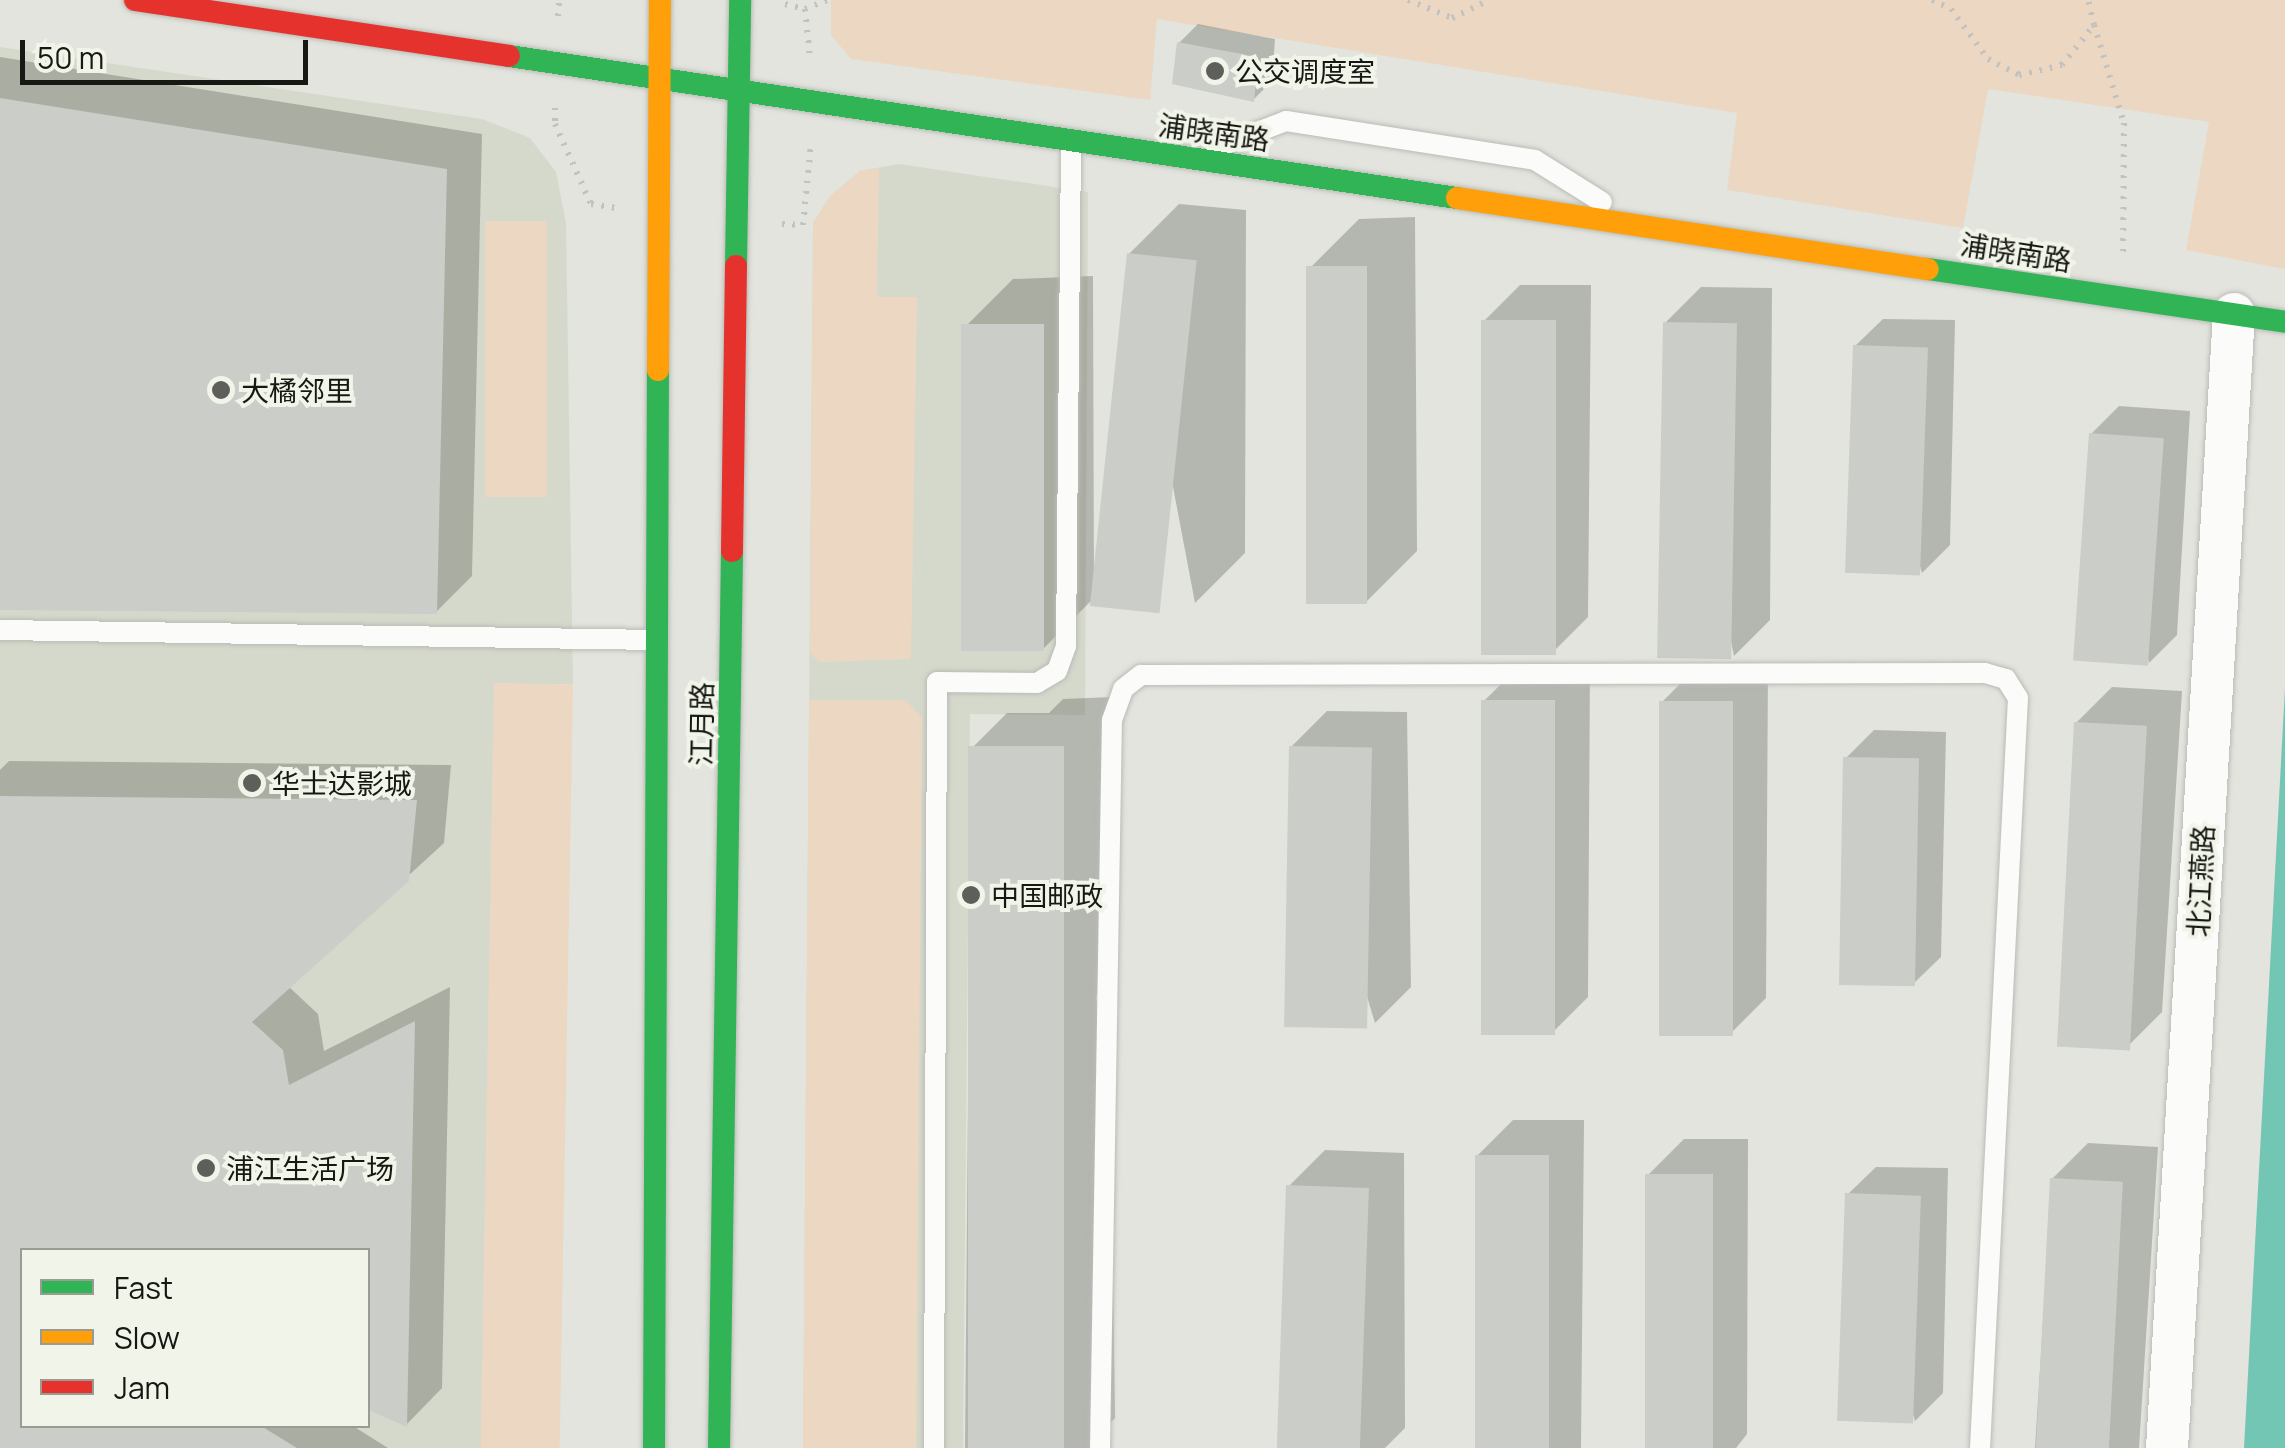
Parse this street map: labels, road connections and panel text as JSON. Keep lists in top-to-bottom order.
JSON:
{
  "streets": {
    "street": ["浦晓南路", "江月路", "北江燕路"]
  },
  "crossings": [
    ["浦晓南路", "江月路"],
    ["浦晓南路", "北江燕路"]
  ],
  "places": [
    "公交调度室",
    "大橘邻里",
    "华士达影城",
    "中国邮政",
    "浦江生活广场"
  ],
  "legend": ["Fast", "Slow", "Jam"],
  "scale_bar": "50 m"
}
